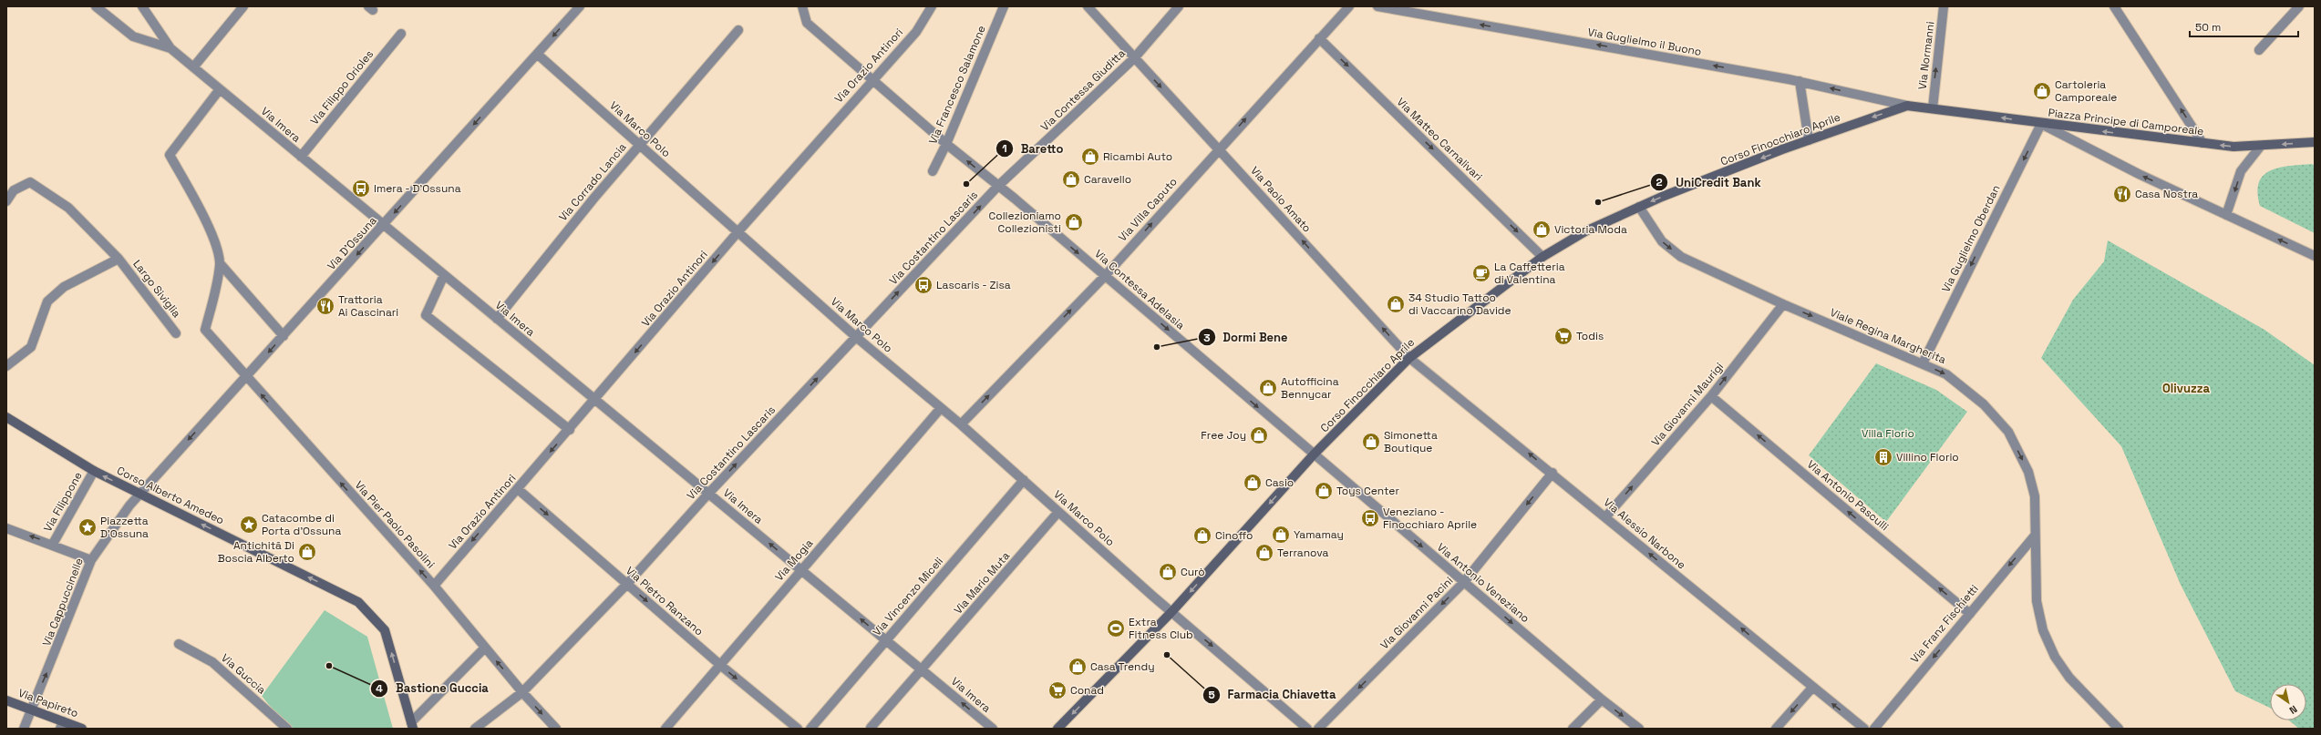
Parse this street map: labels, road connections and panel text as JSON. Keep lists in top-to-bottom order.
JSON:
{
  "streets": {
    "street": [
      "Via Guglielmo il Buono",
      "Via Normanni",
      "Via Orazio Antinori",
      "Via Francesco Salamone",
      "Via Filippo Orioles",
      "Via Contessa Giuditta",
      "Piazza Principe di Camporeale",
      "Via Imera",
      "Via Marco Polo",
      "Via Matteo Carnalivari",
      "Corso Finocchiaro Aprile",
      "Via Corrado Lancia",
      "Via Paolo Amato",
      "Via Villa Caputo",
      "Via Costantino Lascaris",
      "Via Guglielmo Oberdan",
      "Via D'Ossuna",
      "Largo Siviglia",
      "Via Contessa Adelasia",
      "Viale Regina Margherita",
      "Via Giovanni Maurigi",
      "Corso Alberto Amedeo",
      "Via Antonio Pasculli",
      "Via Filippone",
      "Via Pier Paolo Pasolini",
      "Via Alessio Narbone",
      "Via Mogia",
      "Via Mario Muta",
      "Via Antonio Veneziano",
      "Via Vincenzo Miceli",
      "Via Pietro Ranzano",
      "Via Cappuccinelle",
      "Via Giovanni Pacini",
      "Via Franz Fischietti",
      "Via Guccia",
      "Via Papireto"
    ]
  },
  "crossings": [
    ["Via Guglielmo il Buono", "Corso Finocchiaro Aprile"],
    ["Via Normanni", "Corso Finocchiaro Aprile"],
    ["Via Orazio Antinori", "Via Imera"],
    ["Via Orazio Antinori", "Via Marco Polo"],
    ["Via Orazio Antinori", "Via Contessa Adelasia"],
    ["Via Orazio Antinori", "Via Pier Paolo Pasolini"],
    ["Via Orazio Antinori", "Via Pietro Ranzano"],
    ["Via Francesco Salamone", "Via Contessa Adelasia"],
    ["Via Filippo Orioles", "Via Imera"],
    ["Via Contessa Giuditta", "Via Paolo Amato"],
    ["Via Contessa Giuditta", "Via Costantino Lascaris"],
    ["Via Contessa Giuditta", "Via Contessa Adelasia"],
    ["Piazza Principe di Camporeale", "Corso Finocchiaro Aprile"],
    ["Piazza Principe di Camporeale", "Via Guglielmo Oberdan"],
    ["Via Imera", "Via Corrado Lancia"],
    ["Via Imera", "Via Costantino Lascaris"],
    ["Via Imera", "Via D'Ossuna"],
    ["Via Imera", "Via Mogia"],
    ["Via Imera", "Via Mario Muta"],
    ["Via Imera", "Via Vincenzo Miceli"],
    ["Via Marco Polo", "Corso Finocchiaro Aprile"],
    ["Via Marco Polo", "Via Corrado Lancia"],
    ["Via Marco Polo", "Via Villa Caputo"],
    ["Via Marco Polo", "Via Costantino Lascaris"],
    ["Via Marco Polo", "Via D'Ossuna"],
    ["Via Marco Polo", "Via Mogia"],
    ["Via Marco Polo", "Via Mario Muta"],
    ["Via Marco Polo", "Via Vincenzo Miceli"],
    ["Via Matteo Carnalivari", "Corso Finocchiaro Aprile"],
    ["Via Matteo Carnalivari", "Via Villa Caputo"],
    ["Corso Finocchiaro Aprile", "Via Paolo Amato"],
    ["Corso Finocchiaro Aprile", "Via Guglielmo Oberdan"],
    ["Corso Finocchiaro Aprile", "Via Contessa Adelasia"],
    ["Corso Finocchiaro Aprile", "Viale Regina Margherita"],
    ["Corso Finocchiaro Aprile", "Via Alessio Narbone"],
    ["Corso Finocchiaro Aprile", "Via Antonio Veneziano"],
    ["Via Paolo Amato", "Via Villa Caputo"],
    ["Via Paolo Amato", "Via Alessio Narbone"],
    ["Via Villa Caputo", "Via Contessa Adelasia"],
    ["Via Costantino Lascaris", "Via Contessa Adelasia"],
    ["Via Costantino Lascaris", "Via Pier Paolo Pasolini"],
    ["Via Costantino Lascaris", "Via Pietro Ranzano"],
    ["Via Guglielmo Oberdan", "Viale Regina Margherita"],
    ["Via D'Ossuna", "Corso Alberto Amedeo"],
    ["Via D'Ossuna", "Via Pier Paolo Pasolini"],
    ["Via D'Ossuna", "Via Cappuccinelle"],
    ["Via Contessa Adelasia", "Via Antonio Veneziano"],
    ["Viale Regina Margherita", "Via Giovanni Maurigi"],
    ["Viale Regina Margherita", "Via Franz Fischietti"],
    ["Via Giovanni Maurigi", "Via Antonio Pasculli"],
    ["Via Giovanni Maurigi", "Via Alessio Narbone"],
    ["Corso Alberto Amedeo", "Via Filippone"],
    ["Corso Alberto Amedeo", "Via Cappuccinelle"],
    ["Via Antonio Pasculli", "Via Franz Fischietti"],
    ["Via Filippone", "Via Cappuccinelle"],
    ["Via Alessio Narbone", "Via Giovanni Pacini"],
    ["Via Mogia", "Via Pietro Ranzano"],
    ["Via Antonio Veneziano", "Via Giovanni Pacini"],
    ["Via Cappuccinelle", "Via Papireto"]
  ],
  "one_way": [
    "Via Guglielmo il Buono",
    "Via Normanni",
    "Via Orazio Antinori",
    "Piazza Principe di Camporeale",
    "Via Matteo Carnalivari",
    "Corso Finocchiaro Aprile",
    "Via Villa Caputo",
    "Via Costantino Lascaris",
    "Via Guglielmo Oberdan",
    "Via D'Ossuna",
    "Viale Regina Margherita",
    "Via Giovanni Maurigi",
    "Corso Alberto Amedeo",
    "Via Antonio Pasculli",
    "Via Alessio Narbone",
    "Via Antonio Veneziano",
    "Via Pietro Ranzano",
    "Via Cappuccinelle",
    "Via Giovanni Pacini",
    "Via Franz Fischietti"
  ],
  "districts": ["Olivuzza"],
  "parks": ["Villa Florio"],
  "places": {
    "shop": [
      "Cartoleria Camporeale",
      "Ricambi Auto",
      "Caravello",
      "Collezioniamo Collezionisti",
      "Victoria Moda",
      "34 Studio Tattoo di Vaccarino Davide",
      "Autofficina Bennycar",
      "Free Joy",
      "Simonetta Boutique",
      "Casio",
      "Toys Center",
      "Yamamay",
      "Cinoffo",
      "Antichitã Di Boscia Alberto",
      "Terranova",
      "Curò",
      "Casa Trendy"
    ],
    "other": [
      "Baretto",
      "UniCredit Bank",
      "Dormi Bene",
      "Farmacia Chiavetta",
      "Bastione Guccia"
    ],
    "bus stop": ["Imera - D'Ossuna", "Lascaris - Zisa", "Veneziano - Finocchiaro Aprile"],
    "restaurant": ["Casa Nostra", "Trattoria Ai Cascinari"],
    "cafe": ["La Caffetteria di Valentina"],
    "supermarket": ["Todis", "Conad"],
    "building": ["Villino Florio"],
    "place": ["Catacombe di Porta d'Ossuna", "Piazzetta D'Ossuna"],
    "sports": ["Extra Fitness Club"]
  },
  "scale_bar": "50 m",
  "north": "bottom right"
}
